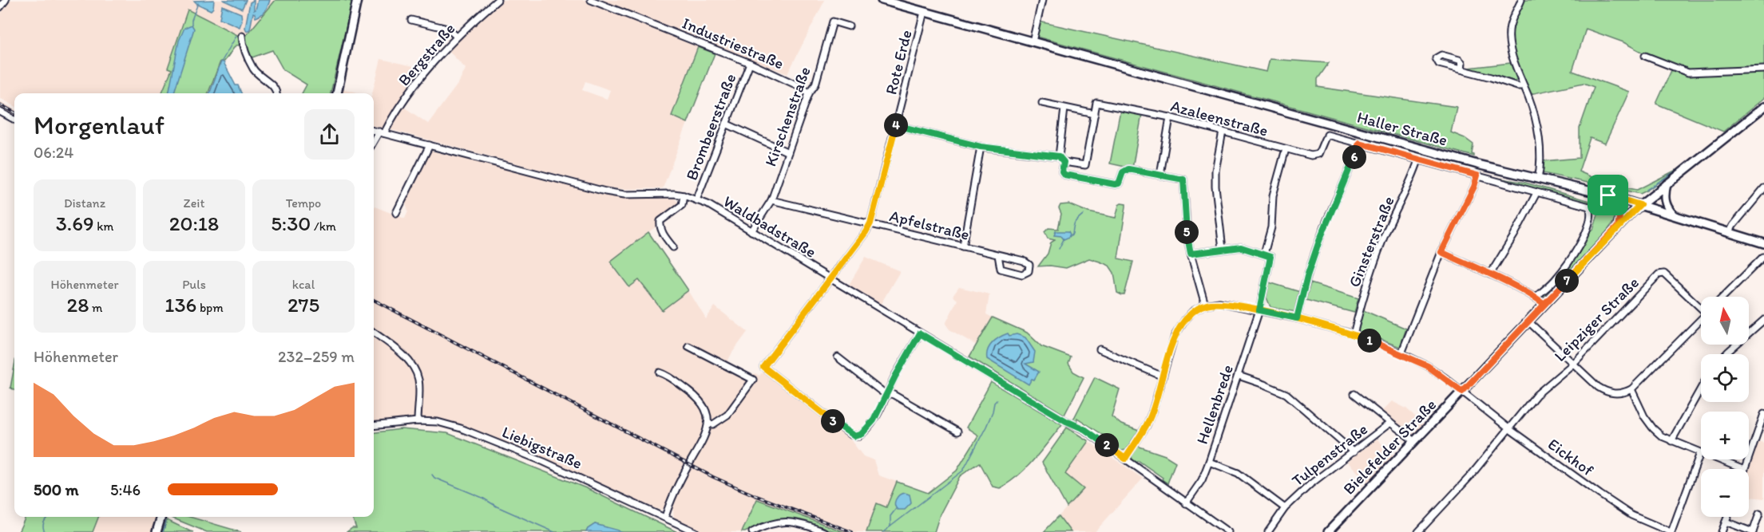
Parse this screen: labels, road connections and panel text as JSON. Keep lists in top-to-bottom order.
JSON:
{
  "streets": {
    "main road": ["Haller Straße", "Bielefelder Straße"],
    "street": [
      "Industriestraße",
      "Bergstraße",
      "Rote Erde",
      "Kirschenstraße",
      "Azaleenstraße",
      "Brombeerstraße",
      "Apfelstraße",
      "Waldbadstraße",
      "Ginsterstraße",
      "Leipziger Straße",
      "Hellenbrede",
      "Liebigstraße",
      "Tulpenstraße",
      "Eickhof"
    ]
  },
  "crossings": [
    ["Industriestraße", "Kirschenstraße"],
    ["Industriestraße", "Brombeerstraße"],
    ["Bergstraße", "Waldbadstraße"],
    ["Rote Erde", "Haller Straße"],
    ["Rote Erde", "Apfelstraße"],
    ["Rote Erde", "Waldbadstraße"],
    ["Kirschenstraße", "Apfelstraße"],
    ["Kirschenstraße", "Waldbadstraße"],
    ["Brombeerstraße", "Waldbadstraße"],
    ["Haller Straße", "Bielefelder Straße"],
    ["Waldbadstraße", "Hellenbrede"],
    ["Ginsterstraße", "Eickhof"],
    ["Leipziger Straße", "Eickhof"],
    ["Hellenbrede", "Tulpenstraße"],
    ["Hellenbrede", "Eickhof"],
    ["Bielefelder Straße", "Tulpenstraße"],
    ["Bielefelder Straße", "Eickhof"]
  ],
  "north": "top",
  "page": {
    "heading": ["Morgenlauf", "06:24"],
    "pins": [
      "4",
      "6",
      "5",
      "7",
      "1",
      "3",
      "2"
    ],
    "stats": [
      ["Distanz", "3.69 km"],
      ["Zeit", "20:18"],
      ["Tempo", "5:30 /km"],
      ["Höhenmeter", "28 m"],
      ["Puls", "136 bpm"],
      ["kcal", "275"]
    ],
    "map_buttons": ["+", "−"],
    "chart": ["Höhenmeter", "232–259 m"],
    "list": [
      {
        "name": "500 m",
        "note": "5:46"
      }
    ]
  }
}
